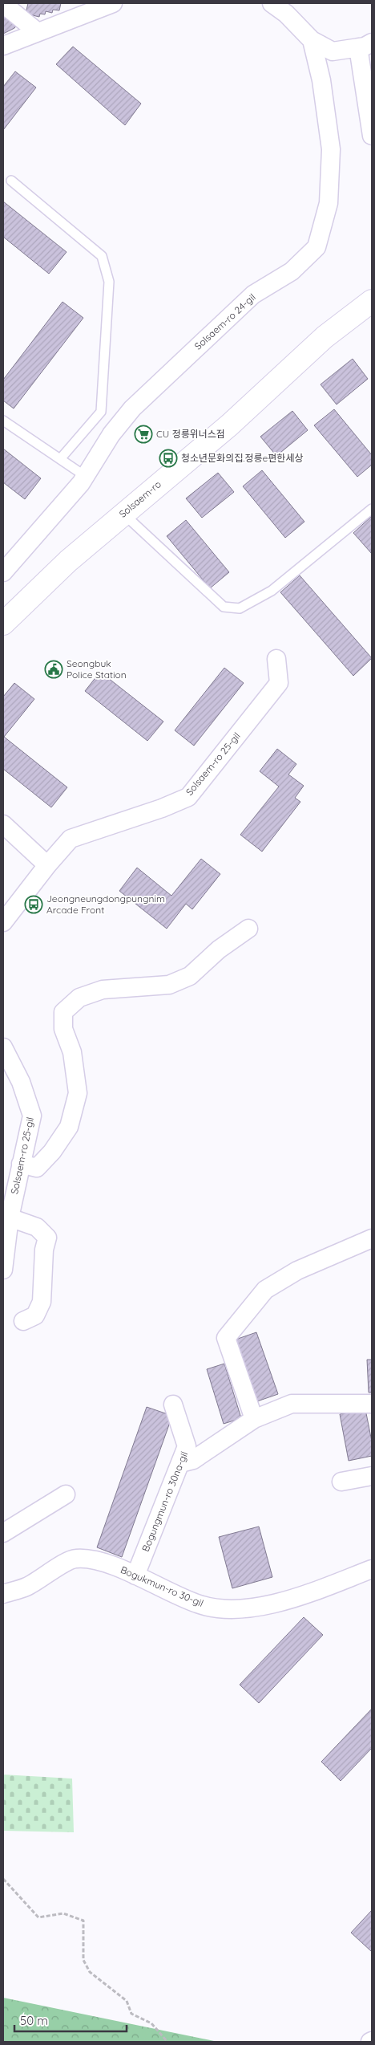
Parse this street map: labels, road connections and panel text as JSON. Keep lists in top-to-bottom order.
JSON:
{
  "streets": {
    "main road": ["Solsaem-ro"],
    "street": [
      "Solsaem-ro 24-gil",
      "Solsaem-ro 25-gil",
      "Bogungmun-ro 30na-gil",
      "Bogukmun-ro 30-gil"
    ]
  },
  "crossings": [
    ["Bogungmun-ro 30na-gil", "Bogukmun-ro 30-gil"]
  ],
  "places": {
    "supermarket": ["CU 정릉위너스점"],
    "bus stop": ["청소년문화의집.정릉e편한세상", "Jeongneungdongpungnim Arcade Front"],
    "public building": ["Seongbuk Police Station"]
  },
  "scale_bar": "50 m"
}
